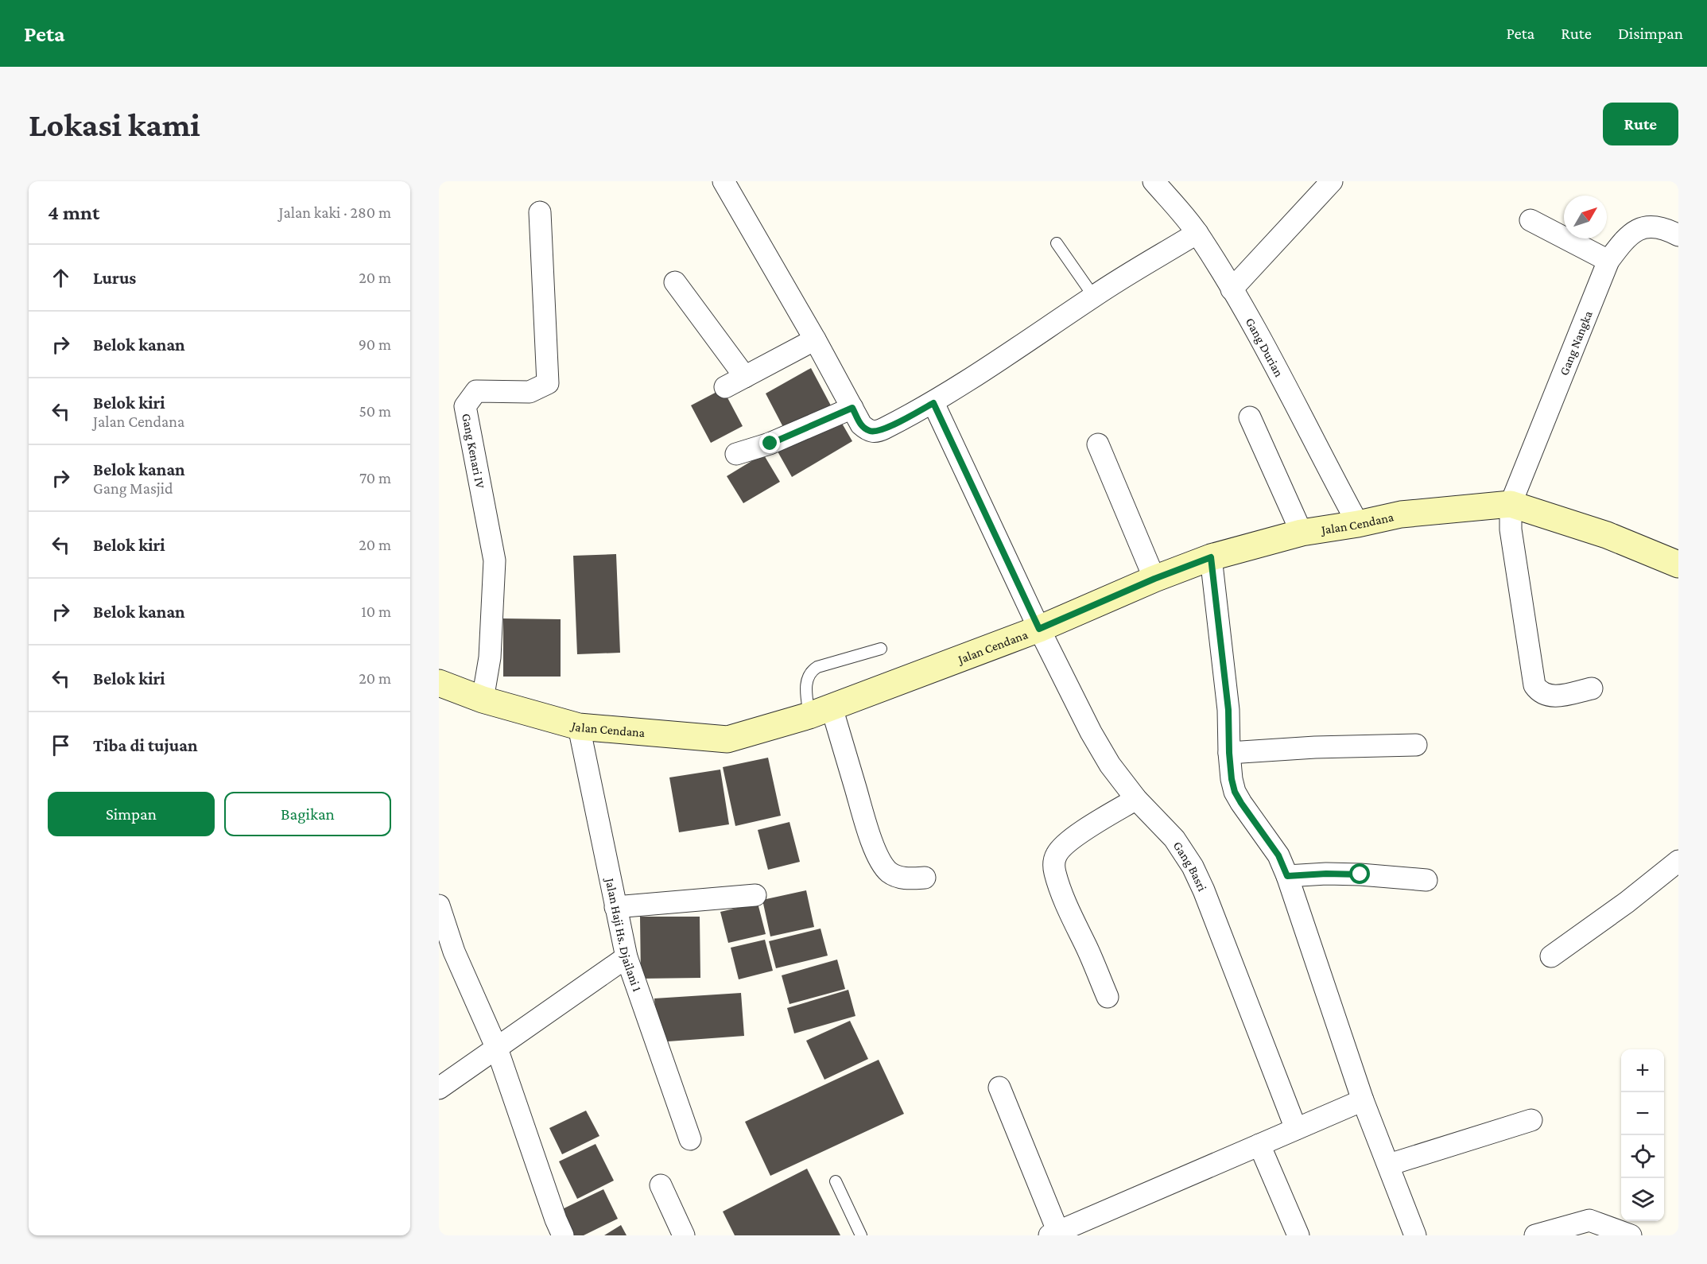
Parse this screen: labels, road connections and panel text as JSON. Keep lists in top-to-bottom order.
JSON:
{
  "streets": {
    "street": [
      "Gang Nangka",
      "Gang Durian",
      "Gang Kenari IV",
      "Jalan Cendana",
      "Gang Basri",
      "Jalan Haji Hs. Djailani 1"
    ]
  },
  "crossings": [
    ["Gang Nangka", "Jalan Cendana"],
    ["Gang Durian", "Jalan Cendana"],
    ["Gang Kenari IV", "Jalan Cendana"],
    ["Jalan Cendana", "Gang Basri"],
    ["Jalan Cendana", "Jalan Haji Hs. Djailani 1"]
  ],
  "north": "top right",
  "page": {
    "header": "Peta",
    "nav": ["Peta", "Rute", "Disimpan"],
    "buttons": [
      "Rute",
      ["Simpan", "Bagikan"]
    ],
    "title": "Lokasi kami",
    "heading": ["4 mnt", "Jalan kaki · 280 m"],
    "list": [
      ["Lurus", "20 m"],
      ["Belok kanan", "90 m"],
      ["Belok kiri", "Jalan Cendana", "50 m"],
      ["Belok kanan", "Gang Masjid", "70 m"],
      ["Belok kiri", "20 m"],
      ["Belok kanan", "10 m"],
      ["Belok kiri", "20 m"],
      "Tiba di tujuan"
    ],
    "map_buttons": ["+", "−"]
  }
}
